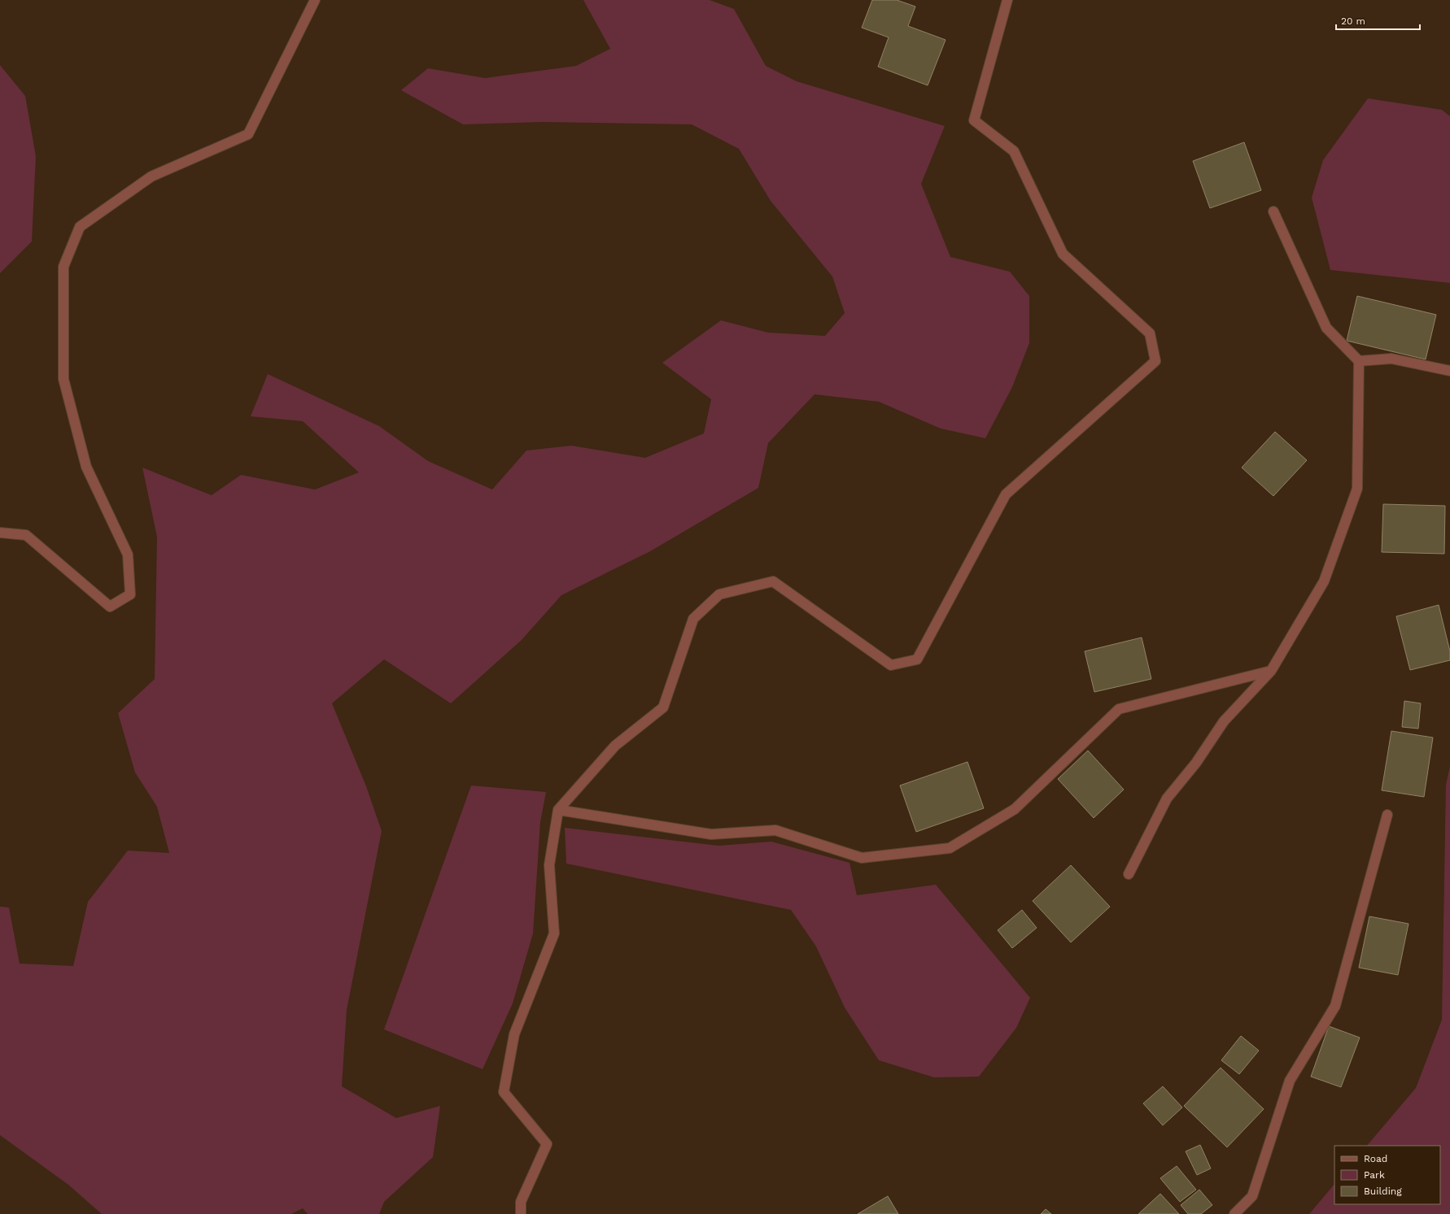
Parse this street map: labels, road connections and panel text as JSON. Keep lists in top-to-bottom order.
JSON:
{
  "legend": ["Road", "Park", "Building"],
  "scale_bar": "20 m"
}
